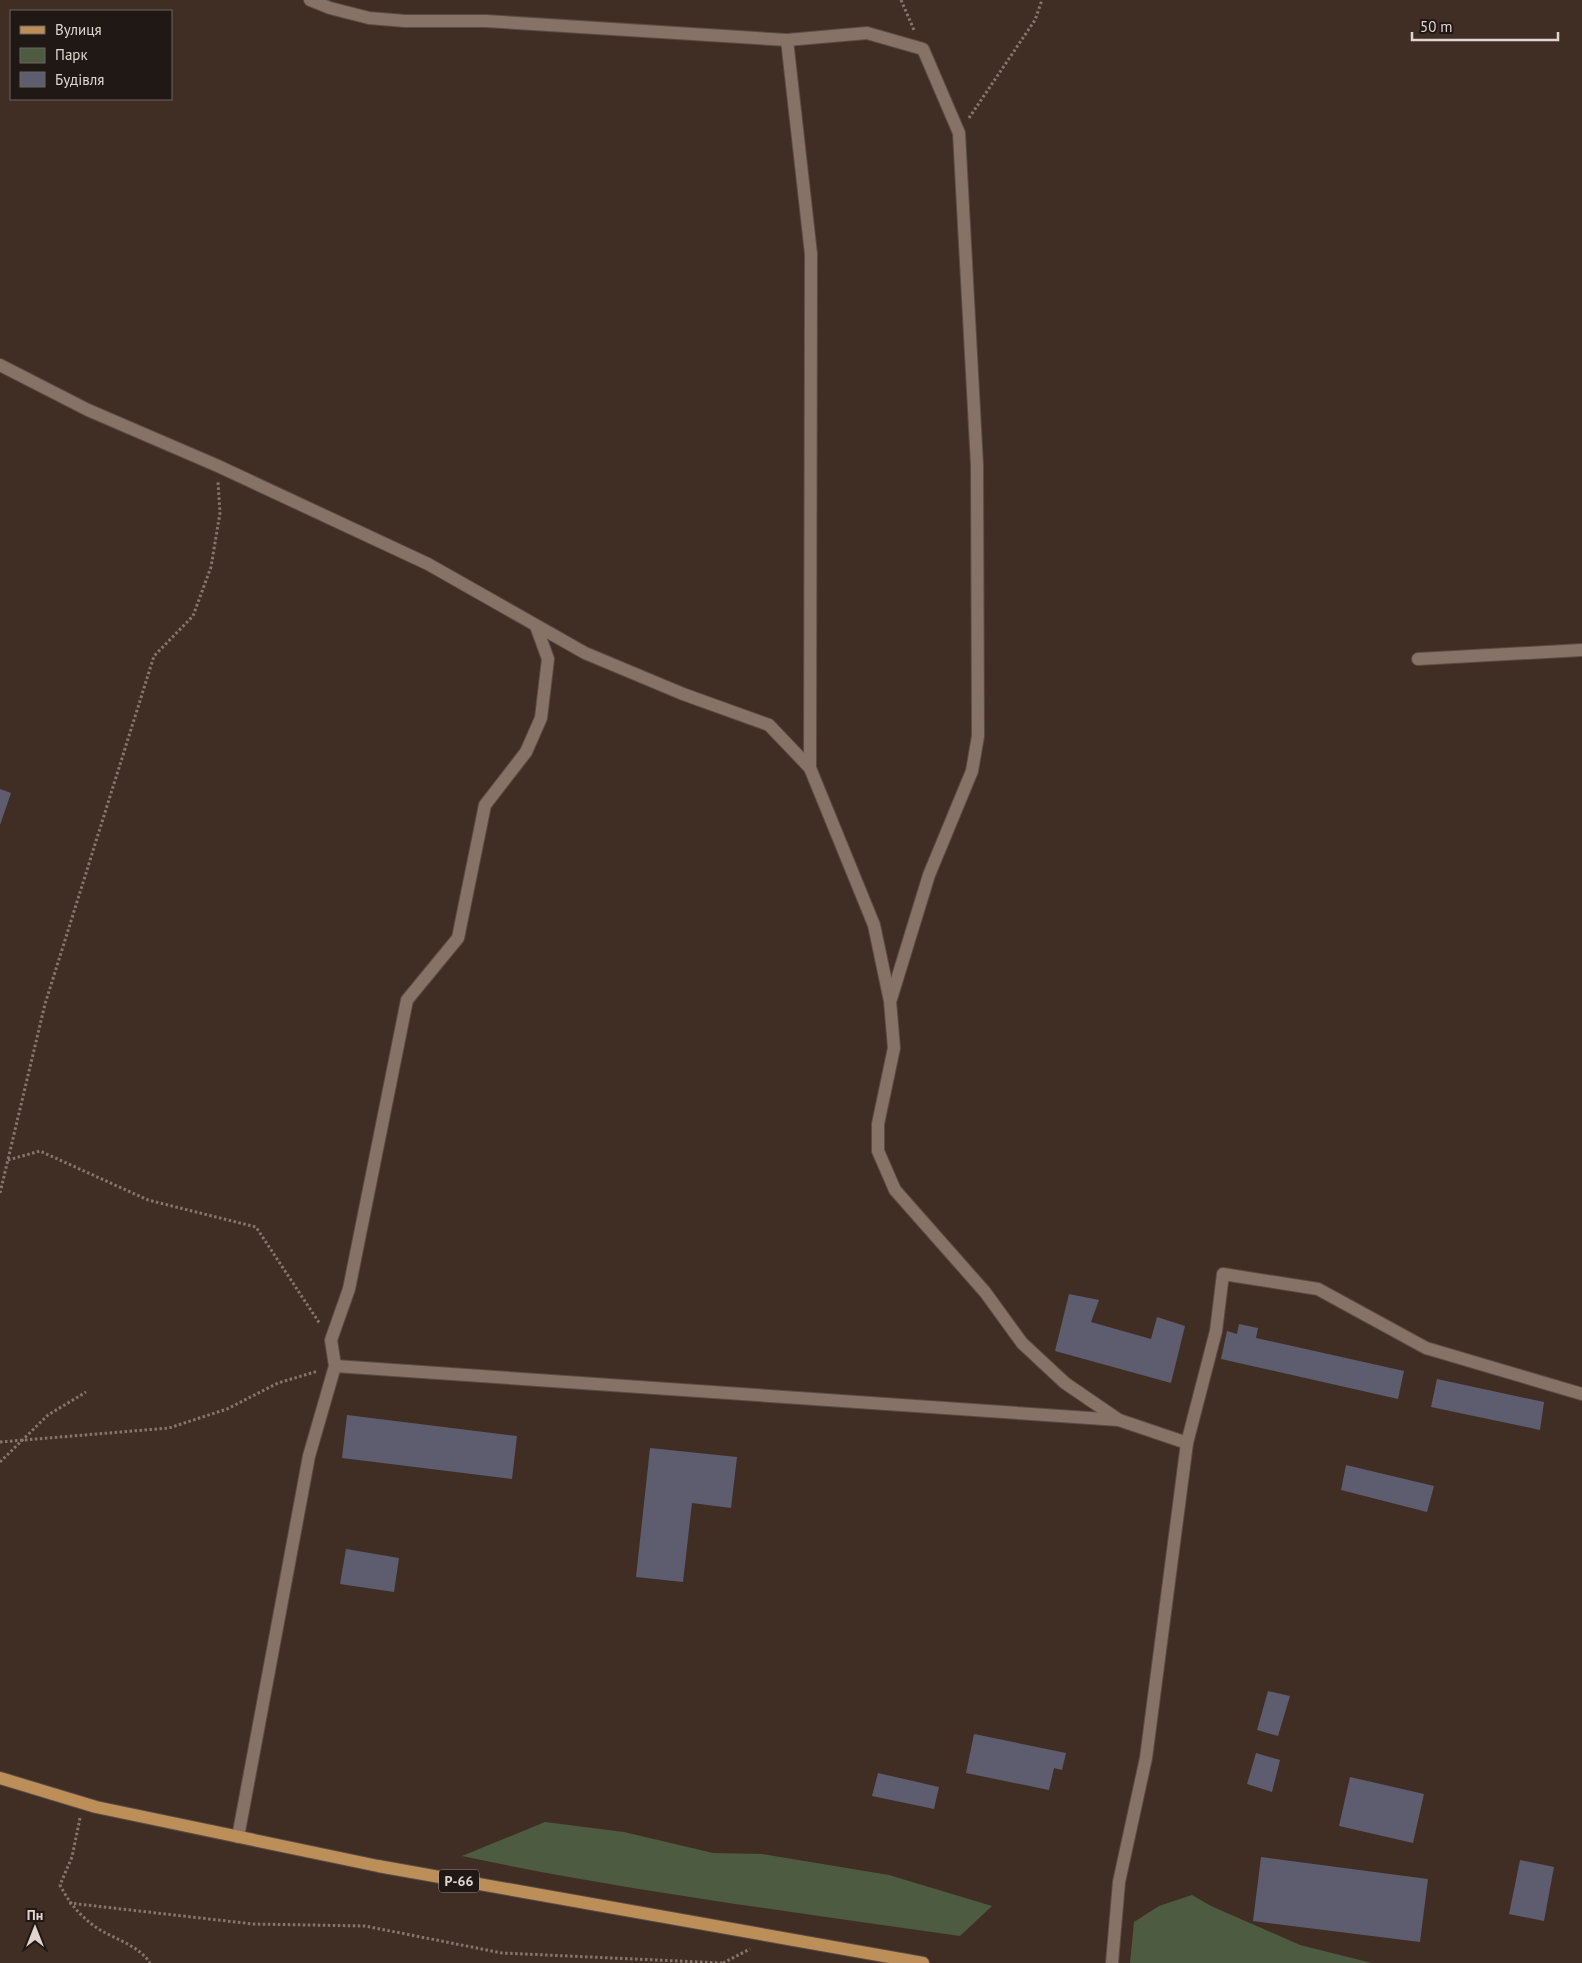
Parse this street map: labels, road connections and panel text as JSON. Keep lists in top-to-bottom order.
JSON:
{
  "streets": {
    "main road": ["Р-66"]
  },
  "legend": ["Вулиця", "Парк", "Будівля"],
  "scale_bar": "50 m",
  "north": "top"
}
